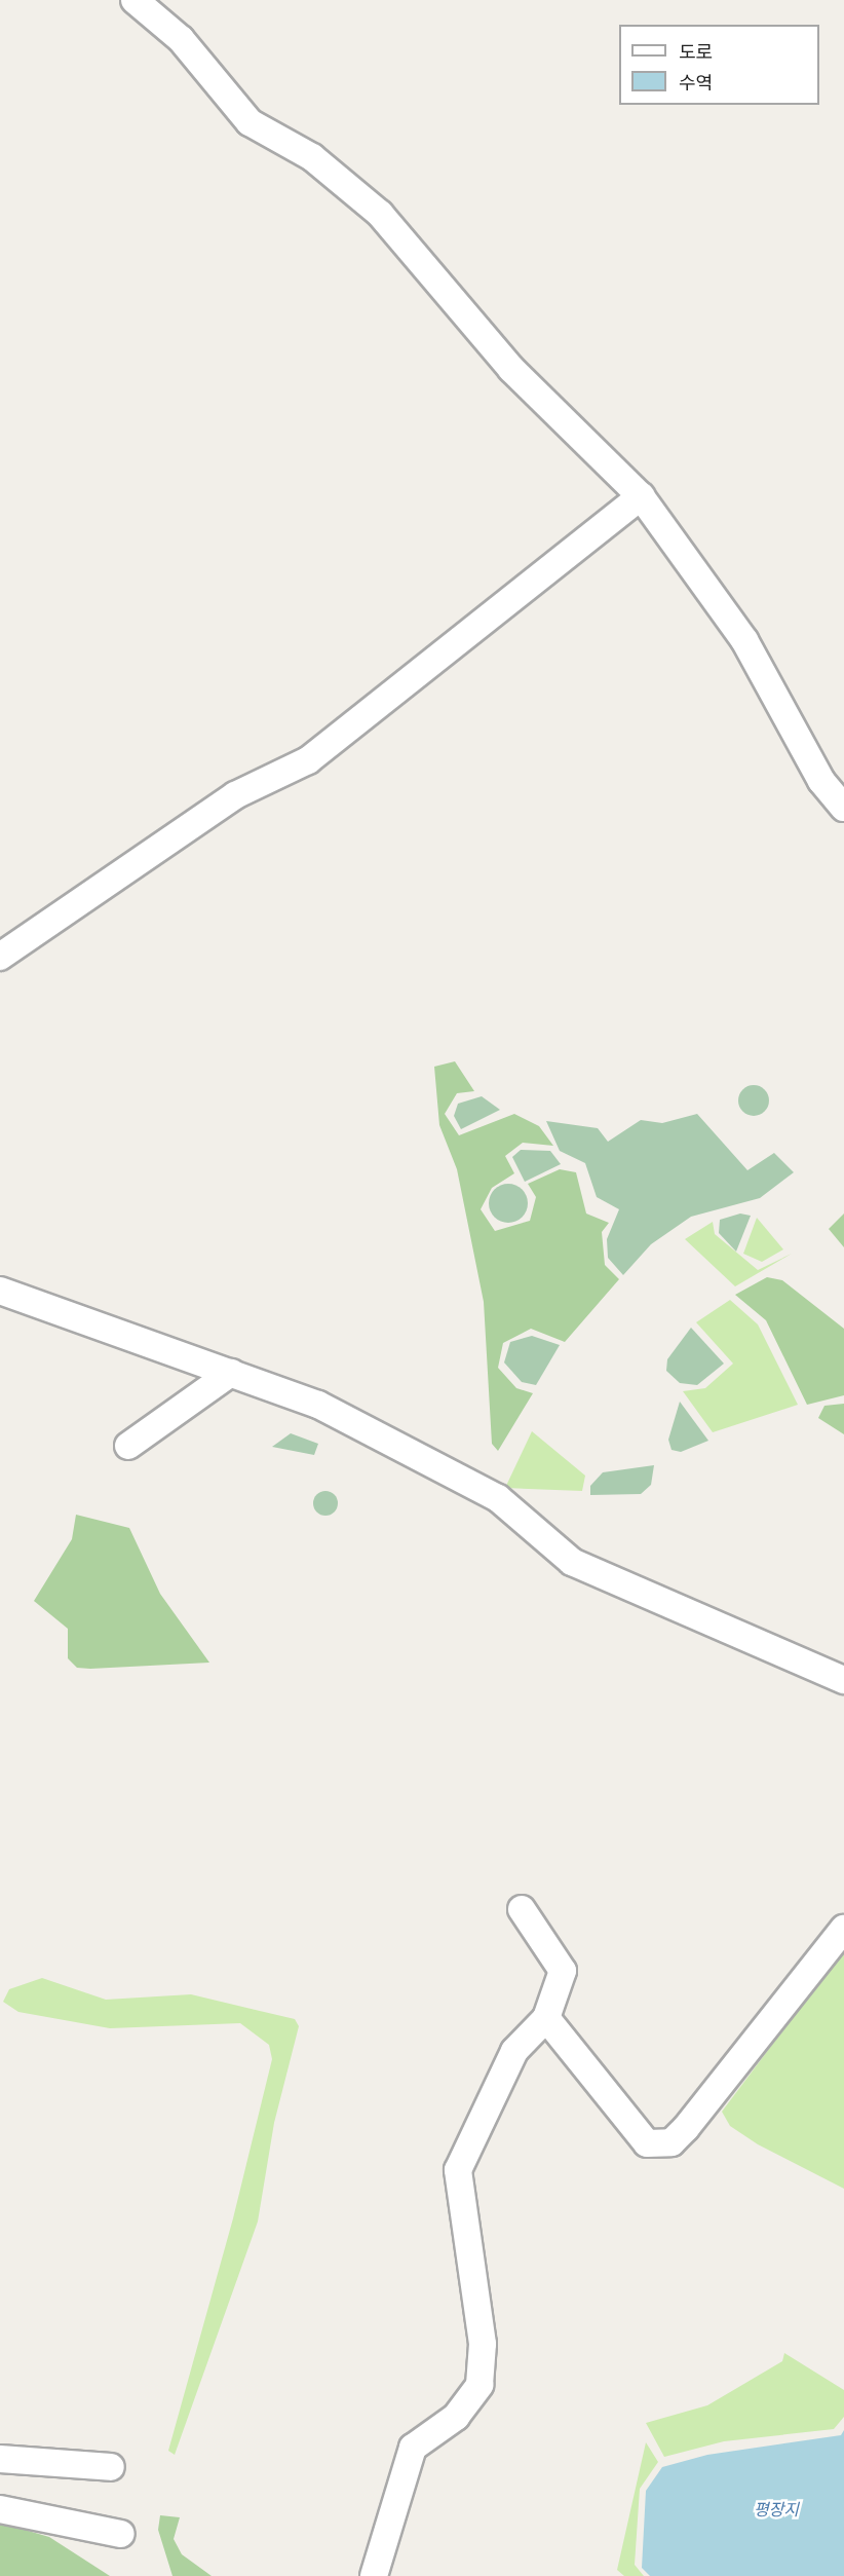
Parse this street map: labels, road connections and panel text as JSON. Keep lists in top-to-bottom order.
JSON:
{
  "water": ["평장지"],
  "legend": ["도로", "수역"]
}
